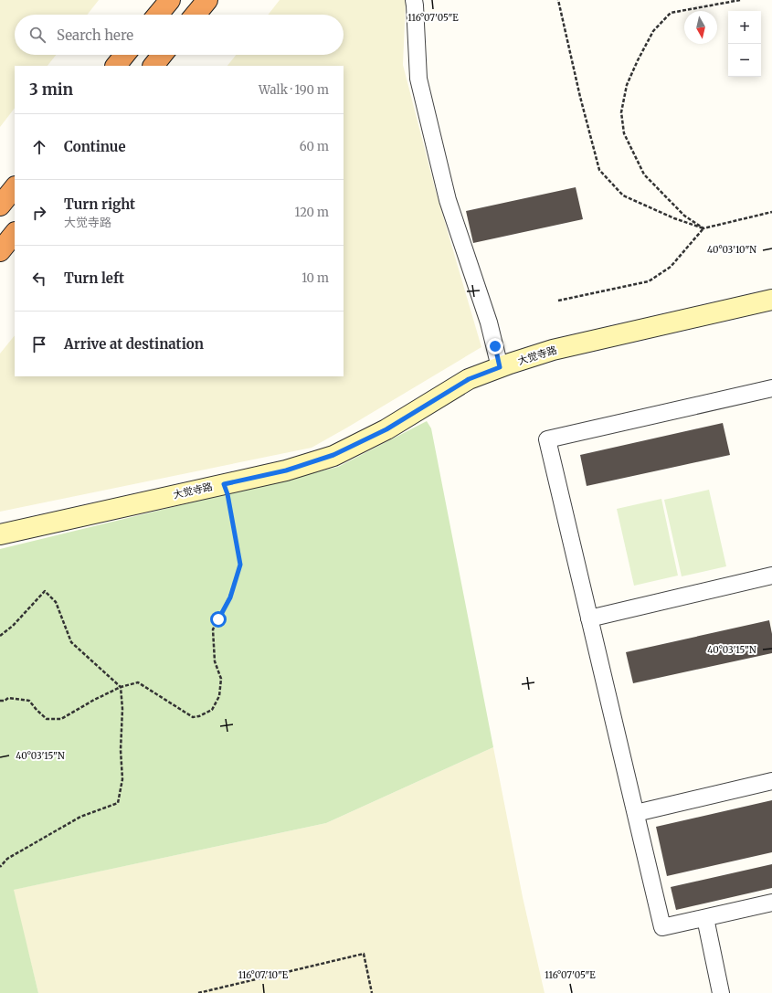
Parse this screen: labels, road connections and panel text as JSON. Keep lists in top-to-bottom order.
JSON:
{
  "streets": {
    "main road": ["大觉寺路"]
  },
  "north": "bottom",
  "page": {
    "map_buttons": ["+", "−"],
    "search": "Search here",
    "heading": ["3 min", "Walk · 190 m"],
    "list": [
      ["Continue", "60 m"],
      ["Turn right", "大觉寺路", "120 m"],
      ["Turn left", "10 m"],
      "Arrive at destination"
    ]
  },
  "coordinates": [
    "116°07'05\"E",
    "40°03'10\"N",
    "40°03'15\"N",
    "116°07'10\"E"
  ]
}
